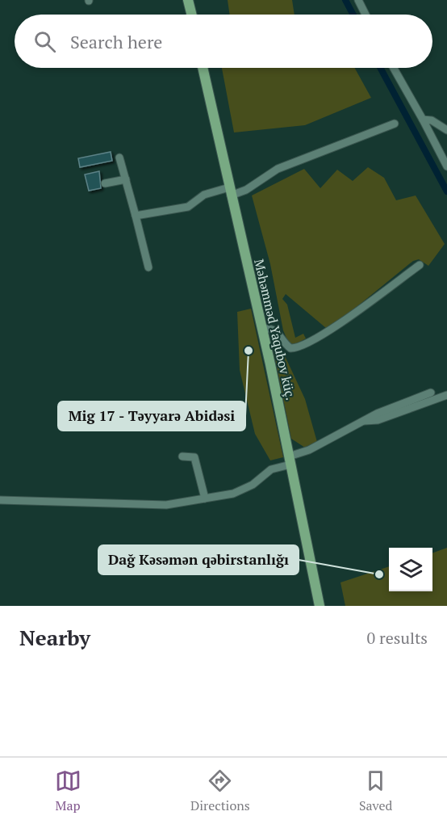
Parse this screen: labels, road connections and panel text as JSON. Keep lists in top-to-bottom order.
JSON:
{
  "streets": {
    "main road": ["Məhəmməd Yaqubov küç."]
  },
  "places": ["Mig 17 - Təyyarə Abidəsi", "Dağ Kəsəmən qəbirstanlığı"],
  "page": {
    "search": "Search here",
    "heading": ["Nearby", "0 results"],
    "nav": ["Map", "Directions", "Saved"]
  }
}
